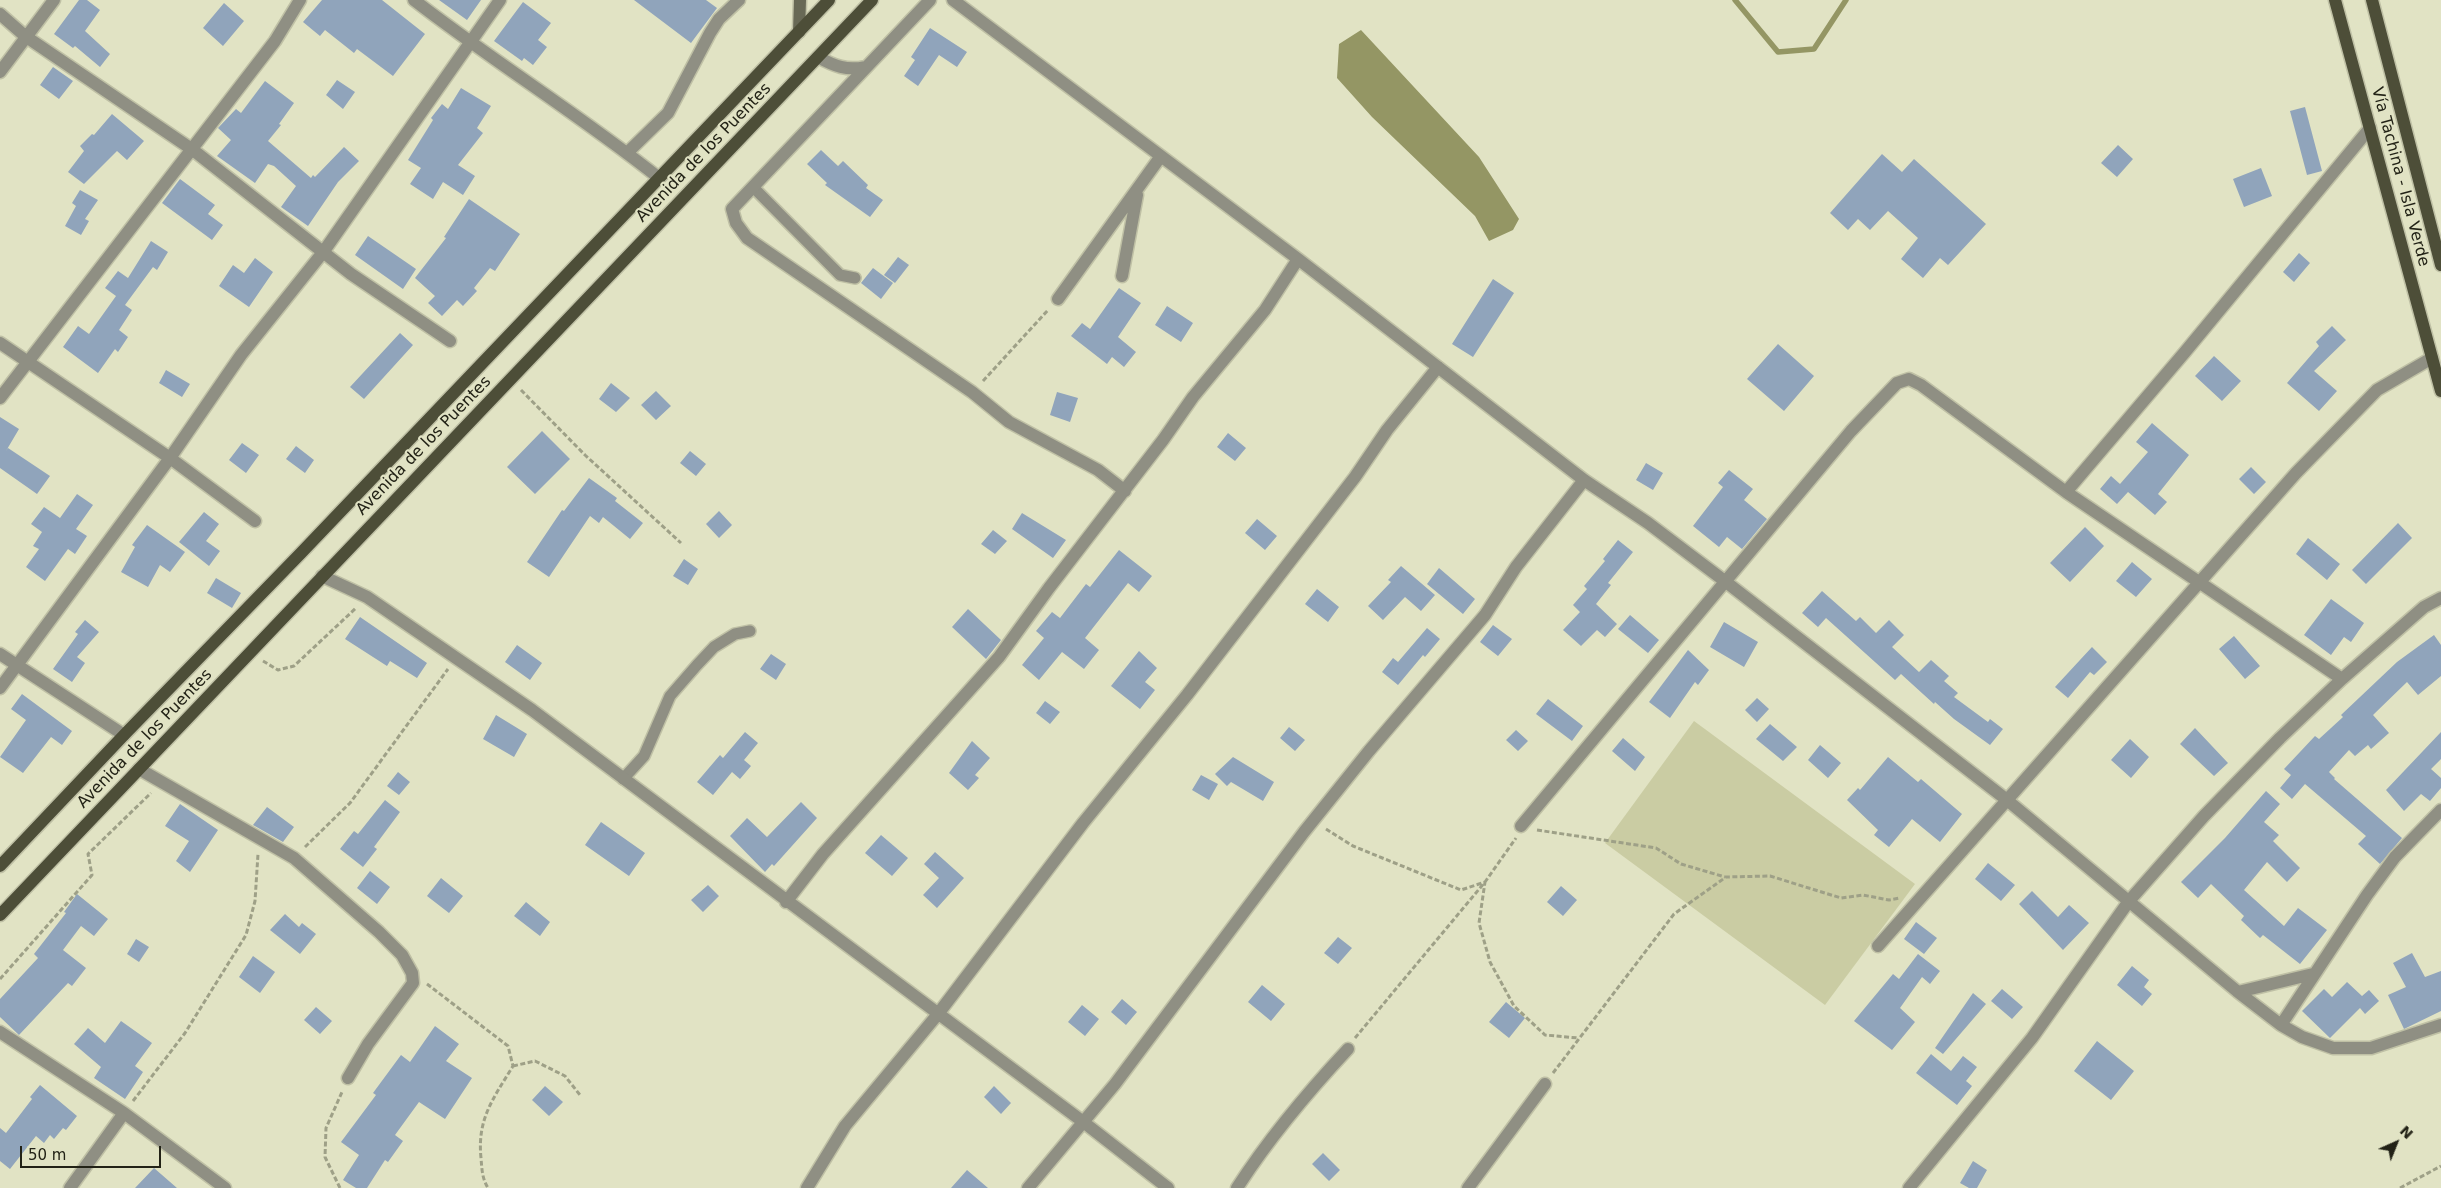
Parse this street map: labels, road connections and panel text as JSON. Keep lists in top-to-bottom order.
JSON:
{
  "streets": {
    "main road": ["Avenida de los Puentes", "Vía Tachina - Isla Verde"]
  },
  "scale_bar": "50 m",
  "north": "top right"
}
